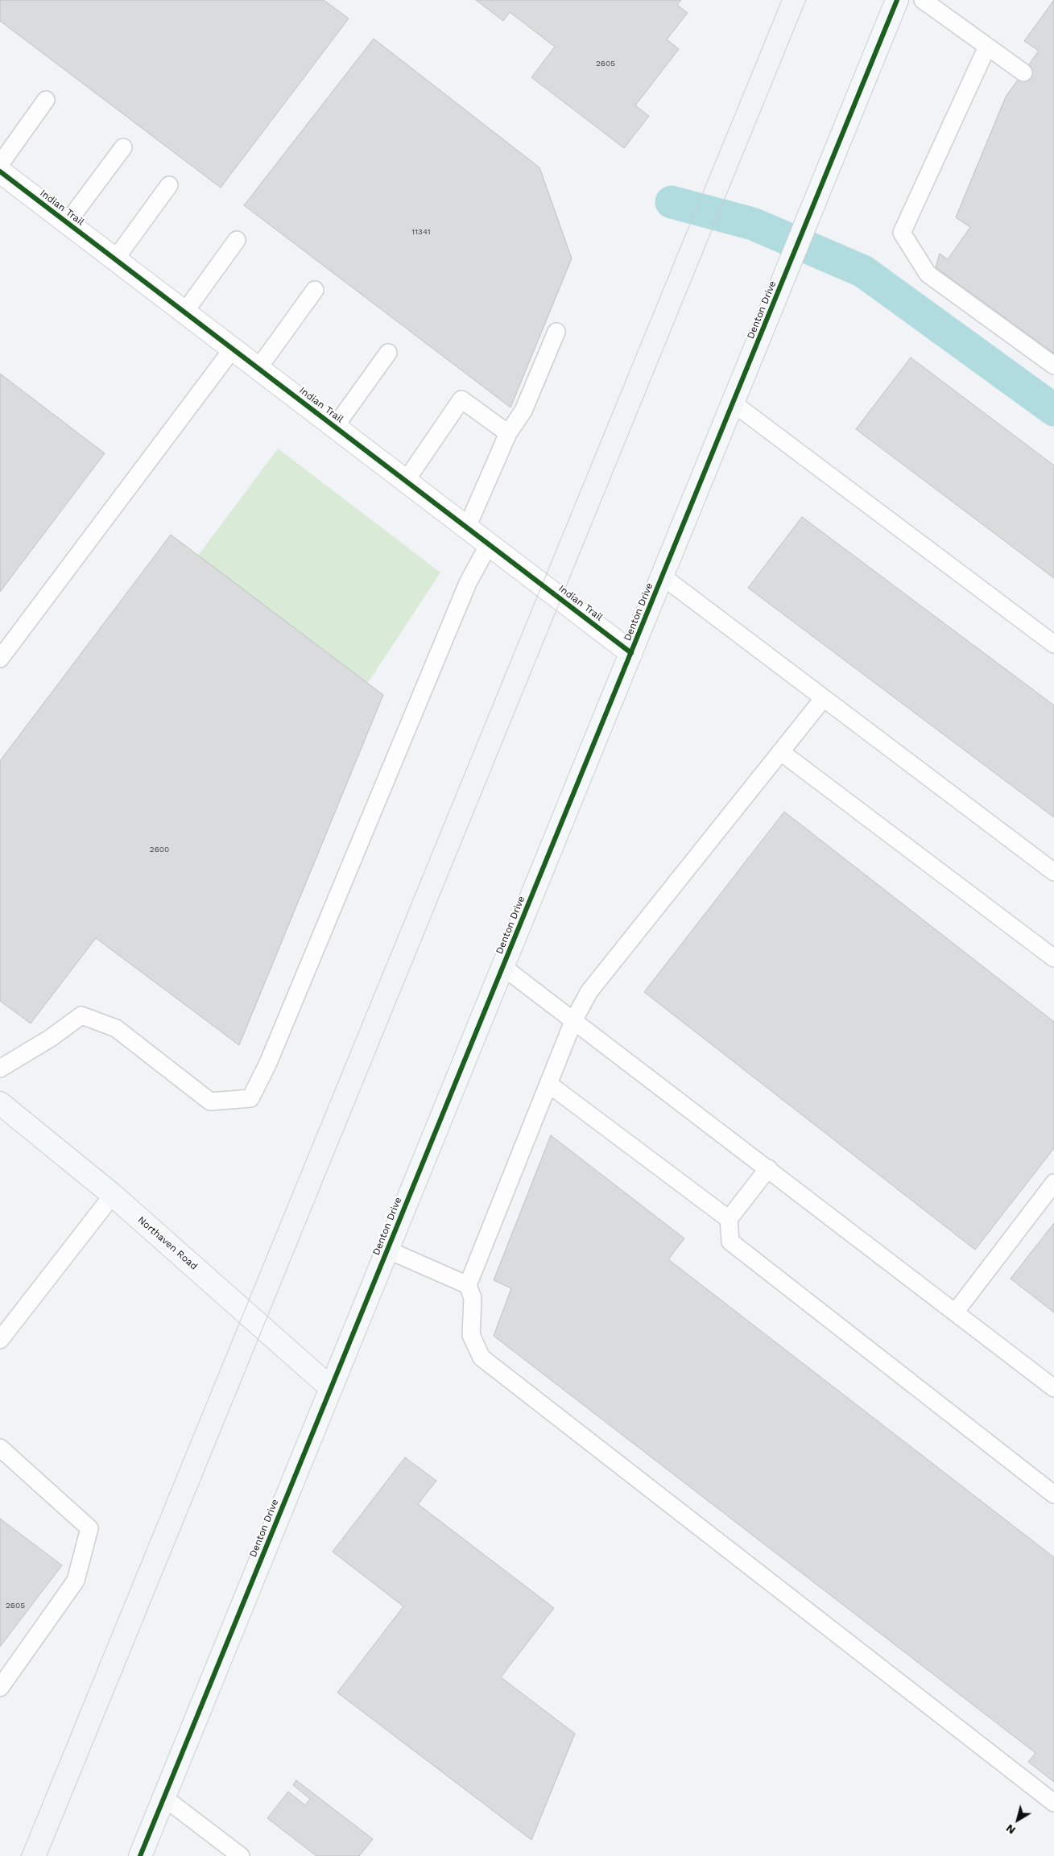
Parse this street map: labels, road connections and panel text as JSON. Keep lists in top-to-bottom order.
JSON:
{
  "streets": {
    "street": ["Indian Trail", "Denton Drive", "Northaven Road"]
  },
  "crossings": [
    ["Indian Trail", "Denton Drive"],
    ["Denton Drive", "Northaven Road"]
  ],
  "house_numbers": [
    "2605",
    "11341",
    "2600",
    "2605"
  ],
  "north": "bottom left"
}
